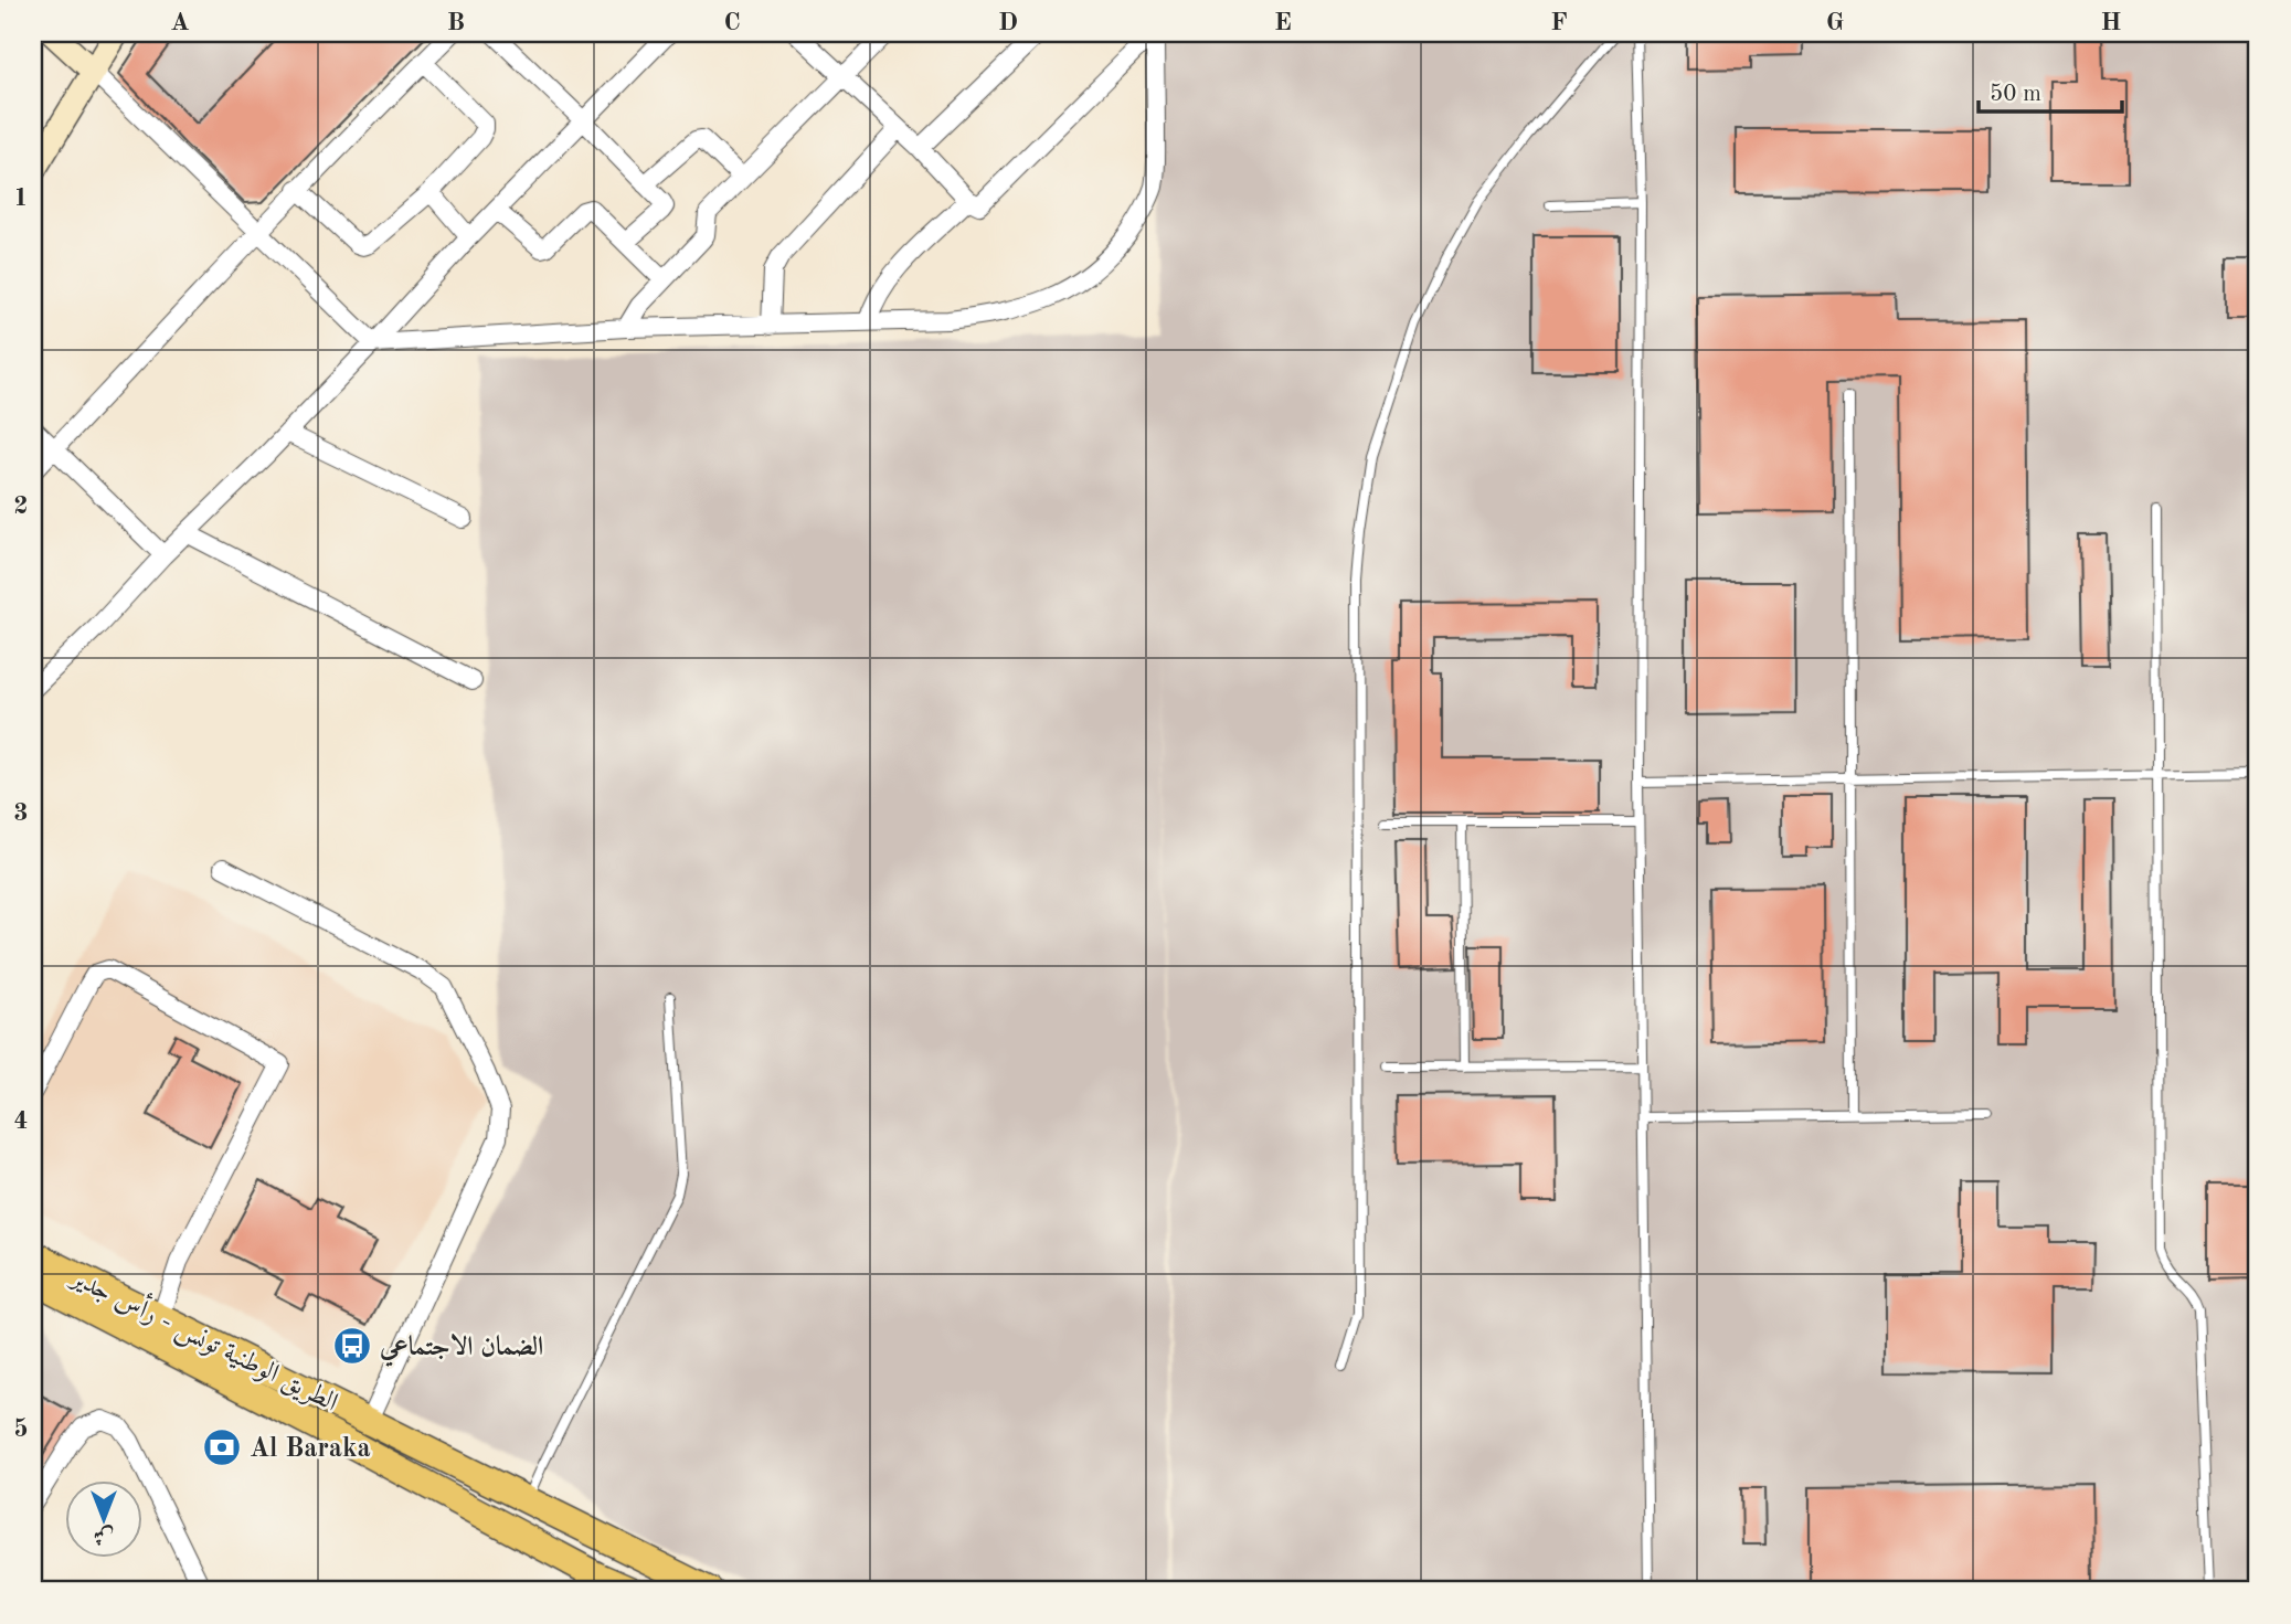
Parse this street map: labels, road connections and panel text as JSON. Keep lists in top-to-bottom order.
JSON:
{
  "streets": {
    "main road": ["الطريق الوطنية تونس - رأس جدير"]
  },
  "places": {
    "bus stop": ["الضمان الاجتماعي"],
    "bank": ["Al Baraka"]
  },
  "scale_bar": "50 m",
  "north": "bottom",
  "grid": {
    "columns": [
      "A",
      "B",
      "C",
      "D",
      "E",
      "F",
      "G",
      "H"
    ],
    "rows": [
      "1",
      "2",
      "3",
      "4",
      "5"
    ]
  }
}
